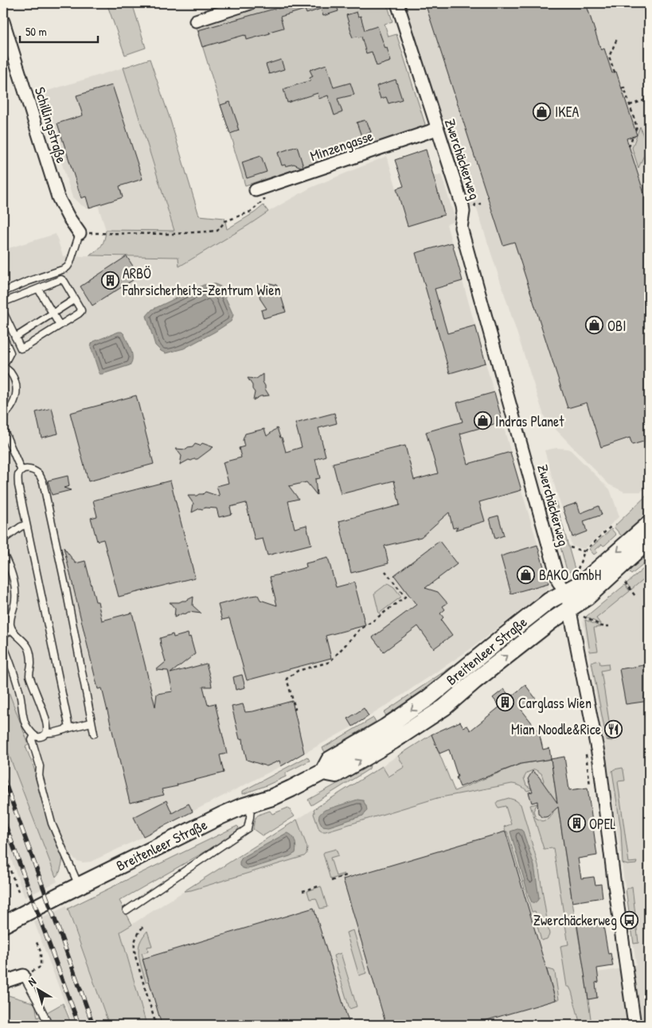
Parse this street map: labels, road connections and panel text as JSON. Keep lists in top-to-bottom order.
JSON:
{
  "streets": {
    "main road": ["Breitenleer Straße"],
    "street": ["Schillingstraße", "Minzengasse", "Zwerchäckerweg"]
  },
  "crossings": [
    ["Minzengasse", "Zwerchäckerweg"],
    ["Zwerchäckerweg", "Breitenleer Straße"]
  ],
  "places": {
    "shop": [
      "IKEA",
      "OBI",
      "Indras Planet",
      "BAKO GmbH"
    ],
    "building": ["ARBÖ Fahrsicherheits-Zentrum Wien", "Carglass Wien", "OPEL"],
    "restaurant": ["Mian Noodle&Rice"],
    "bus stop": ["Zwerchäckerweg"]
  },
  "scale_bar": "50 m",
  "north": "top left"
}
